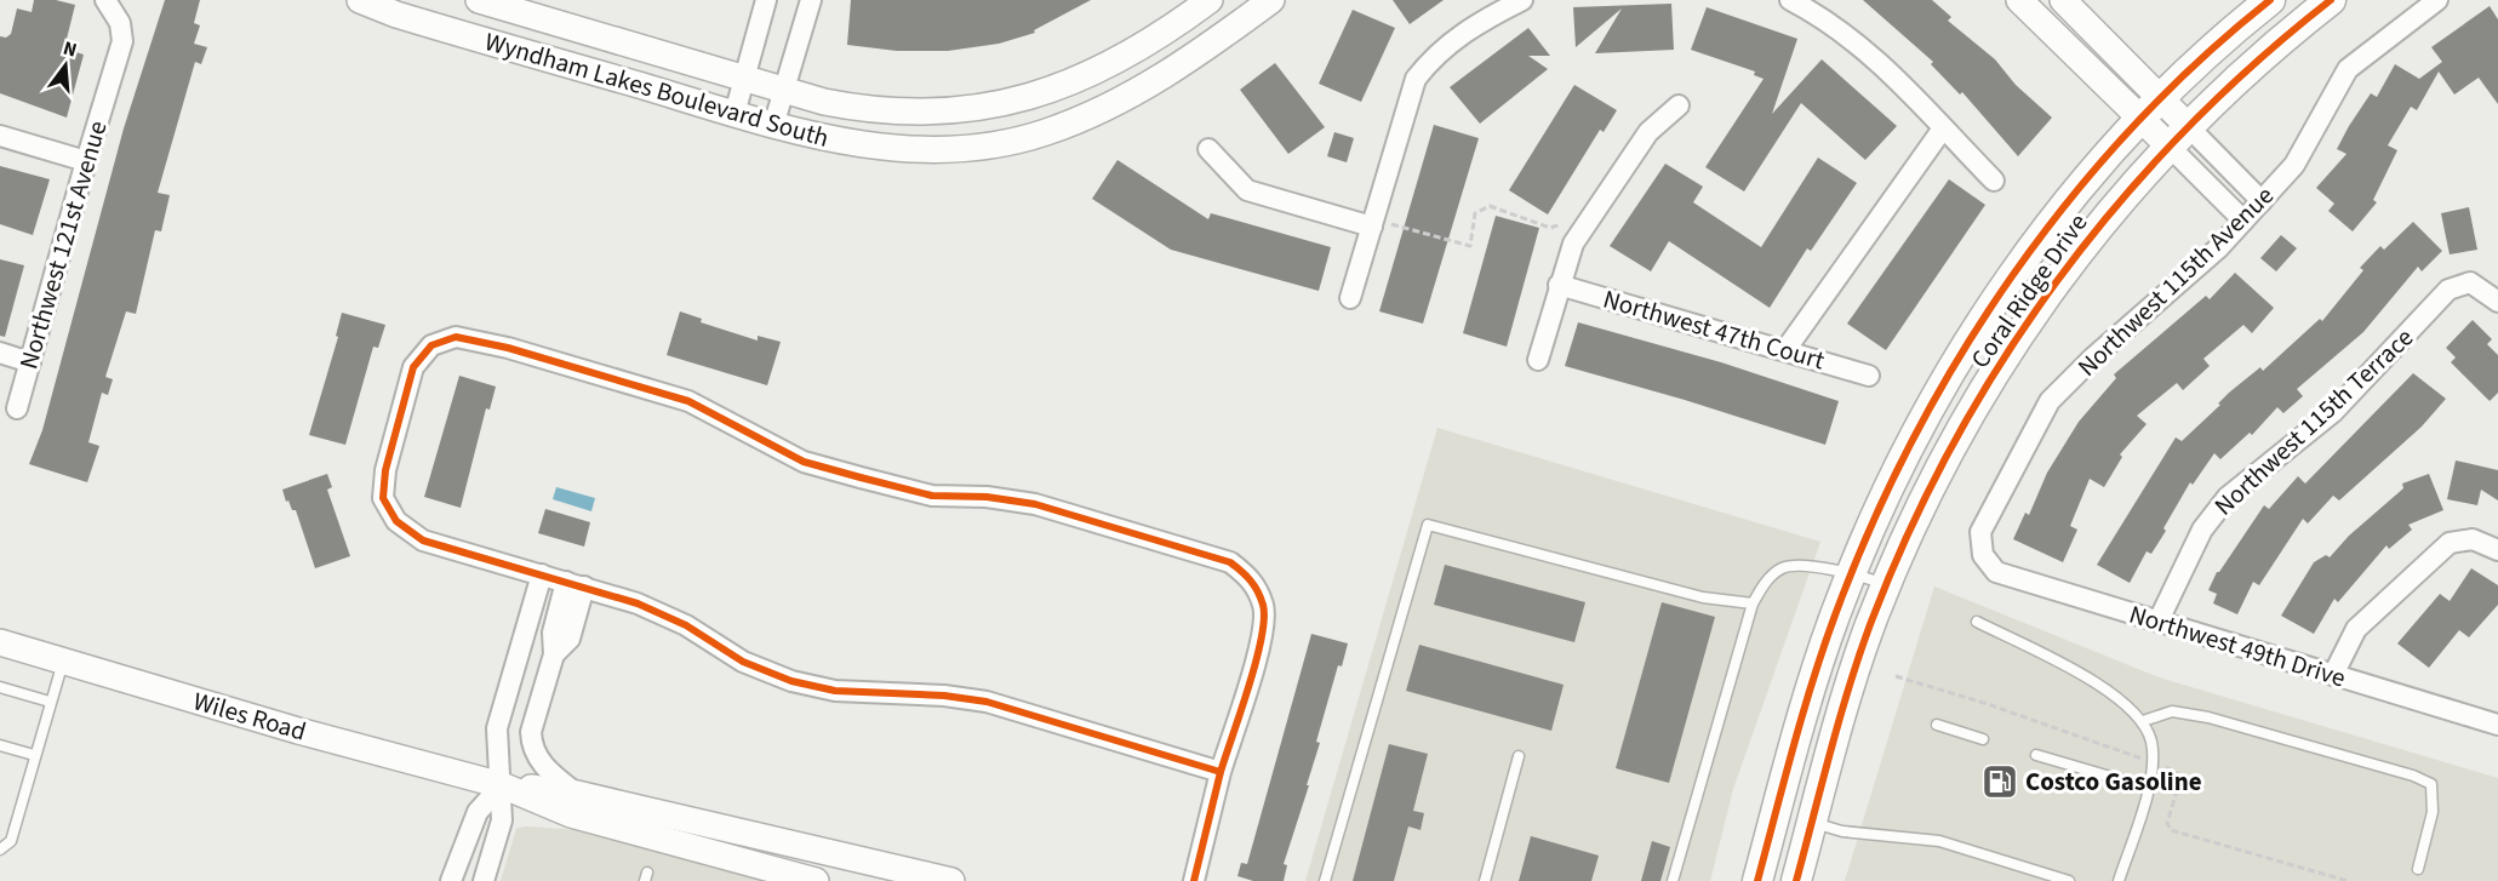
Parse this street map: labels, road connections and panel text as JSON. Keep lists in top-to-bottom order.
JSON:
{
  "streets": {
    "main road": ["Coral Ridge Drive"],
    "street": [
      "Wyndham Lakes Boulevard South",
      "Northwest 121st Avenue",
      "Northwest 115th Avenue",
      "Northwest 47th Court",
      "Northwest 115th Terrace",
      "Northwest 49th Drive",
      "Wiles Road"
    ]
  },
  "crossings": [
    ["Northwest 115th Avenue", "Northwest 49th Drive"],
    ["Northwest 115th Terrace", "Northwest 49th Drive"]
  ],
  "places": {
    "fuel station": ["Costco Gasoline"]
  },
  "north": "top"
}
